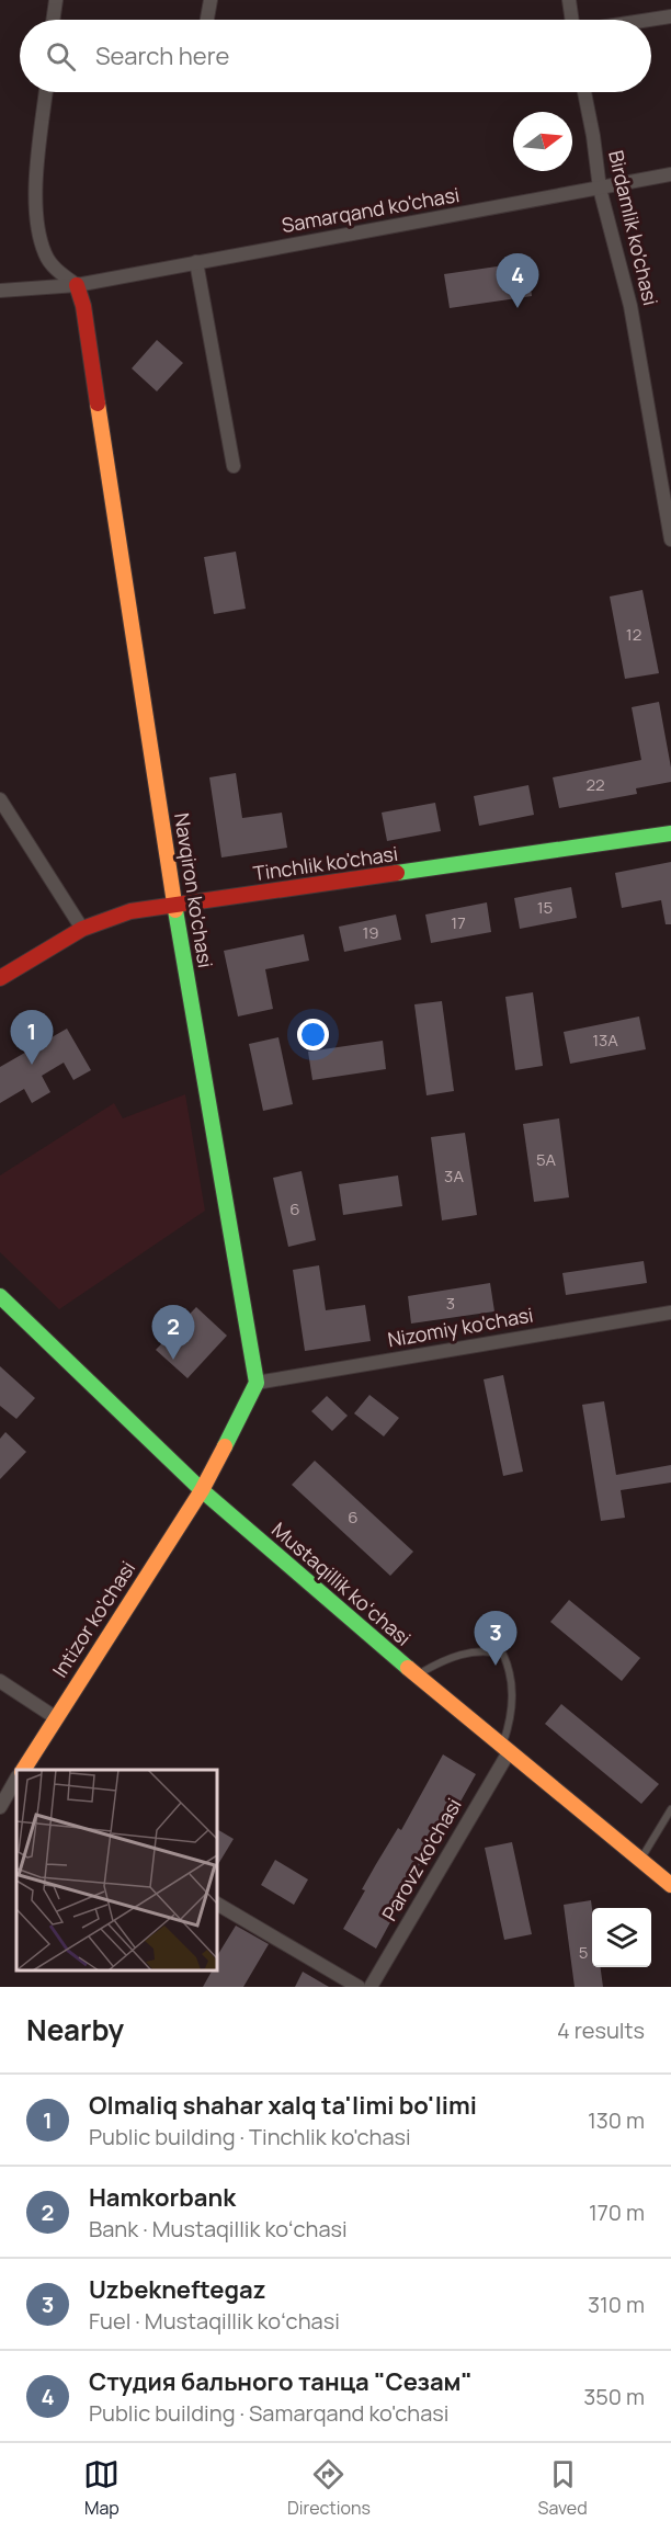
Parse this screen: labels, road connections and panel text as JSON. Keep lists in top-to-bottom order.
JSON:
{
  "streets": {
    "main road": [
      "Tinchlik ko'chasi",
      "Navqiron ko'chasi",
      "Mustaqillik koʻchasi",
      "Intizor ko'chasi"
    ],
    "street": [
      "Samarqand ko'chasi",
      "Birdamlik ko'chasi",
      "Nizomiy ko'chasi",
      "Parovz ko'chasi"
    ]
  },
  "crossings": [
    ["Samarqand ko'chasi", "Birdamlik ko'chasi"],
    ["Samarqand ko'chasi", "Navqiron ko'chasi"],
    ["Tinchlik ko'chasi", "Navqiron ko'chasi"],
    ["Navqiron ko'chasi", "Nizomiy ko'chasi"],
    ["Mustaqillik koʻchasi", "Intizor ko'chasi"],
    ["Mustaqillik koʻchasi", "Parovz ko'chasi"]
  ],
  "house_numbers": [
    "12",
    "22",
    "15",
    "17",
    "19",
    "13А",
    "5А",
    "3А",
    "6",
    "3",
    "6",
    "5"
  ],
  "north": "right",
  "page": {
    "search": "Search here",
    "pins": [
      "4",
      "1",
      "2",
      "3"
    ],
    "heading": ["Nearby", "4 results"],
    "list": [
      {
        "mark": "1",
        "name": "Olmaliq shahar xalq ta'limi bo'limi",
        "note": "Public building · Tinchlik ko'chasi",
        "value": "130 m"
      },
      {
        "mark": "2",
        "name": "Hamkorbank",
        "note": "Bank · Mustaqillik koʻchasi",
        "value": "170 m"
      },
      {
        "mark": "3",
        "name": "Uzbekneftegaz",
        "note": "Fuel · Mustaqillik koʻchasi",
        "value": "310 m"
      },
      {
        "mark": "4",
        "name": "Студия бального танца \"Сезам\"",
        "note": "Public building · Samarqand ko'chasi",
        "value": "350 m"
      }
    ],
    "nav": ["Map", "Directions", "Saved"]
  }
}
